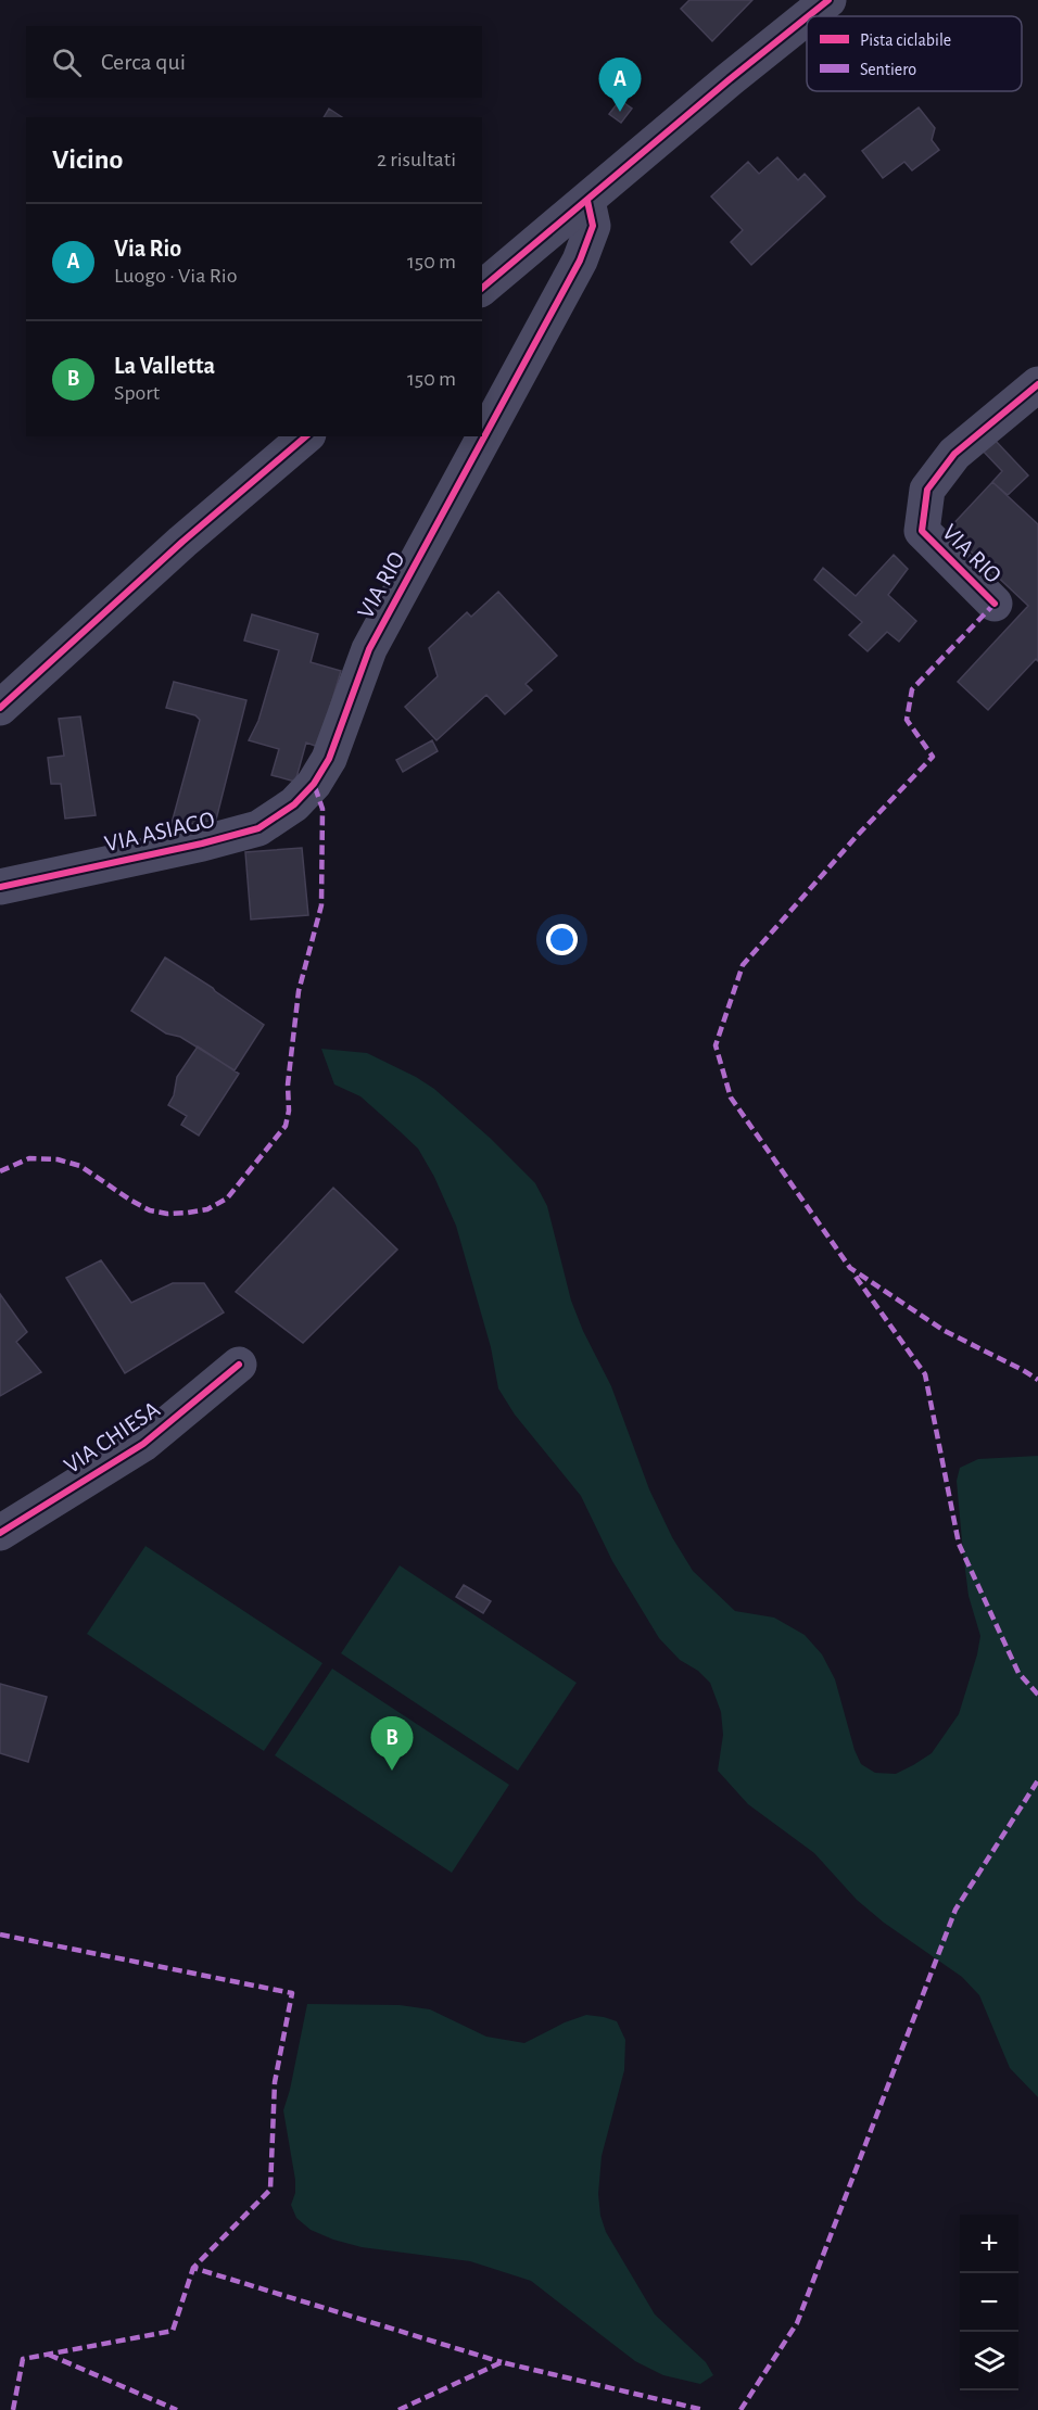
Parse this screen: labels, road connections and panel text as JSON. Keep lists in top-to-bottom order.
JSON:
{
  "streets": {
    "street": ["VIA RIO", "VIA ASIAGO", "VIA CHIESA"]
  },
  "crossings": [
    ["VIA RIO", "VIA ASIAGO"]
  ],
  "legend": ["Pista ciclabile", "Sentiero"],
  "page": {
    "search": "Cerca qui",
    "pins": ["A", "B"],
    "heading": ["Vicino", "2 risultati"],
    "list": [
      {
        "mark": "A",
        "name": "Via Rio",
        "note": "Luogo · Via Rio",
        "value": "150 m"
      },
      {
        "mark": "B",
        "name": "La Valletta",
        "note": "Sport",
        "value": "150 m"
      }
    ],
    "map_buttons": ["+", "−"]
  }
}
